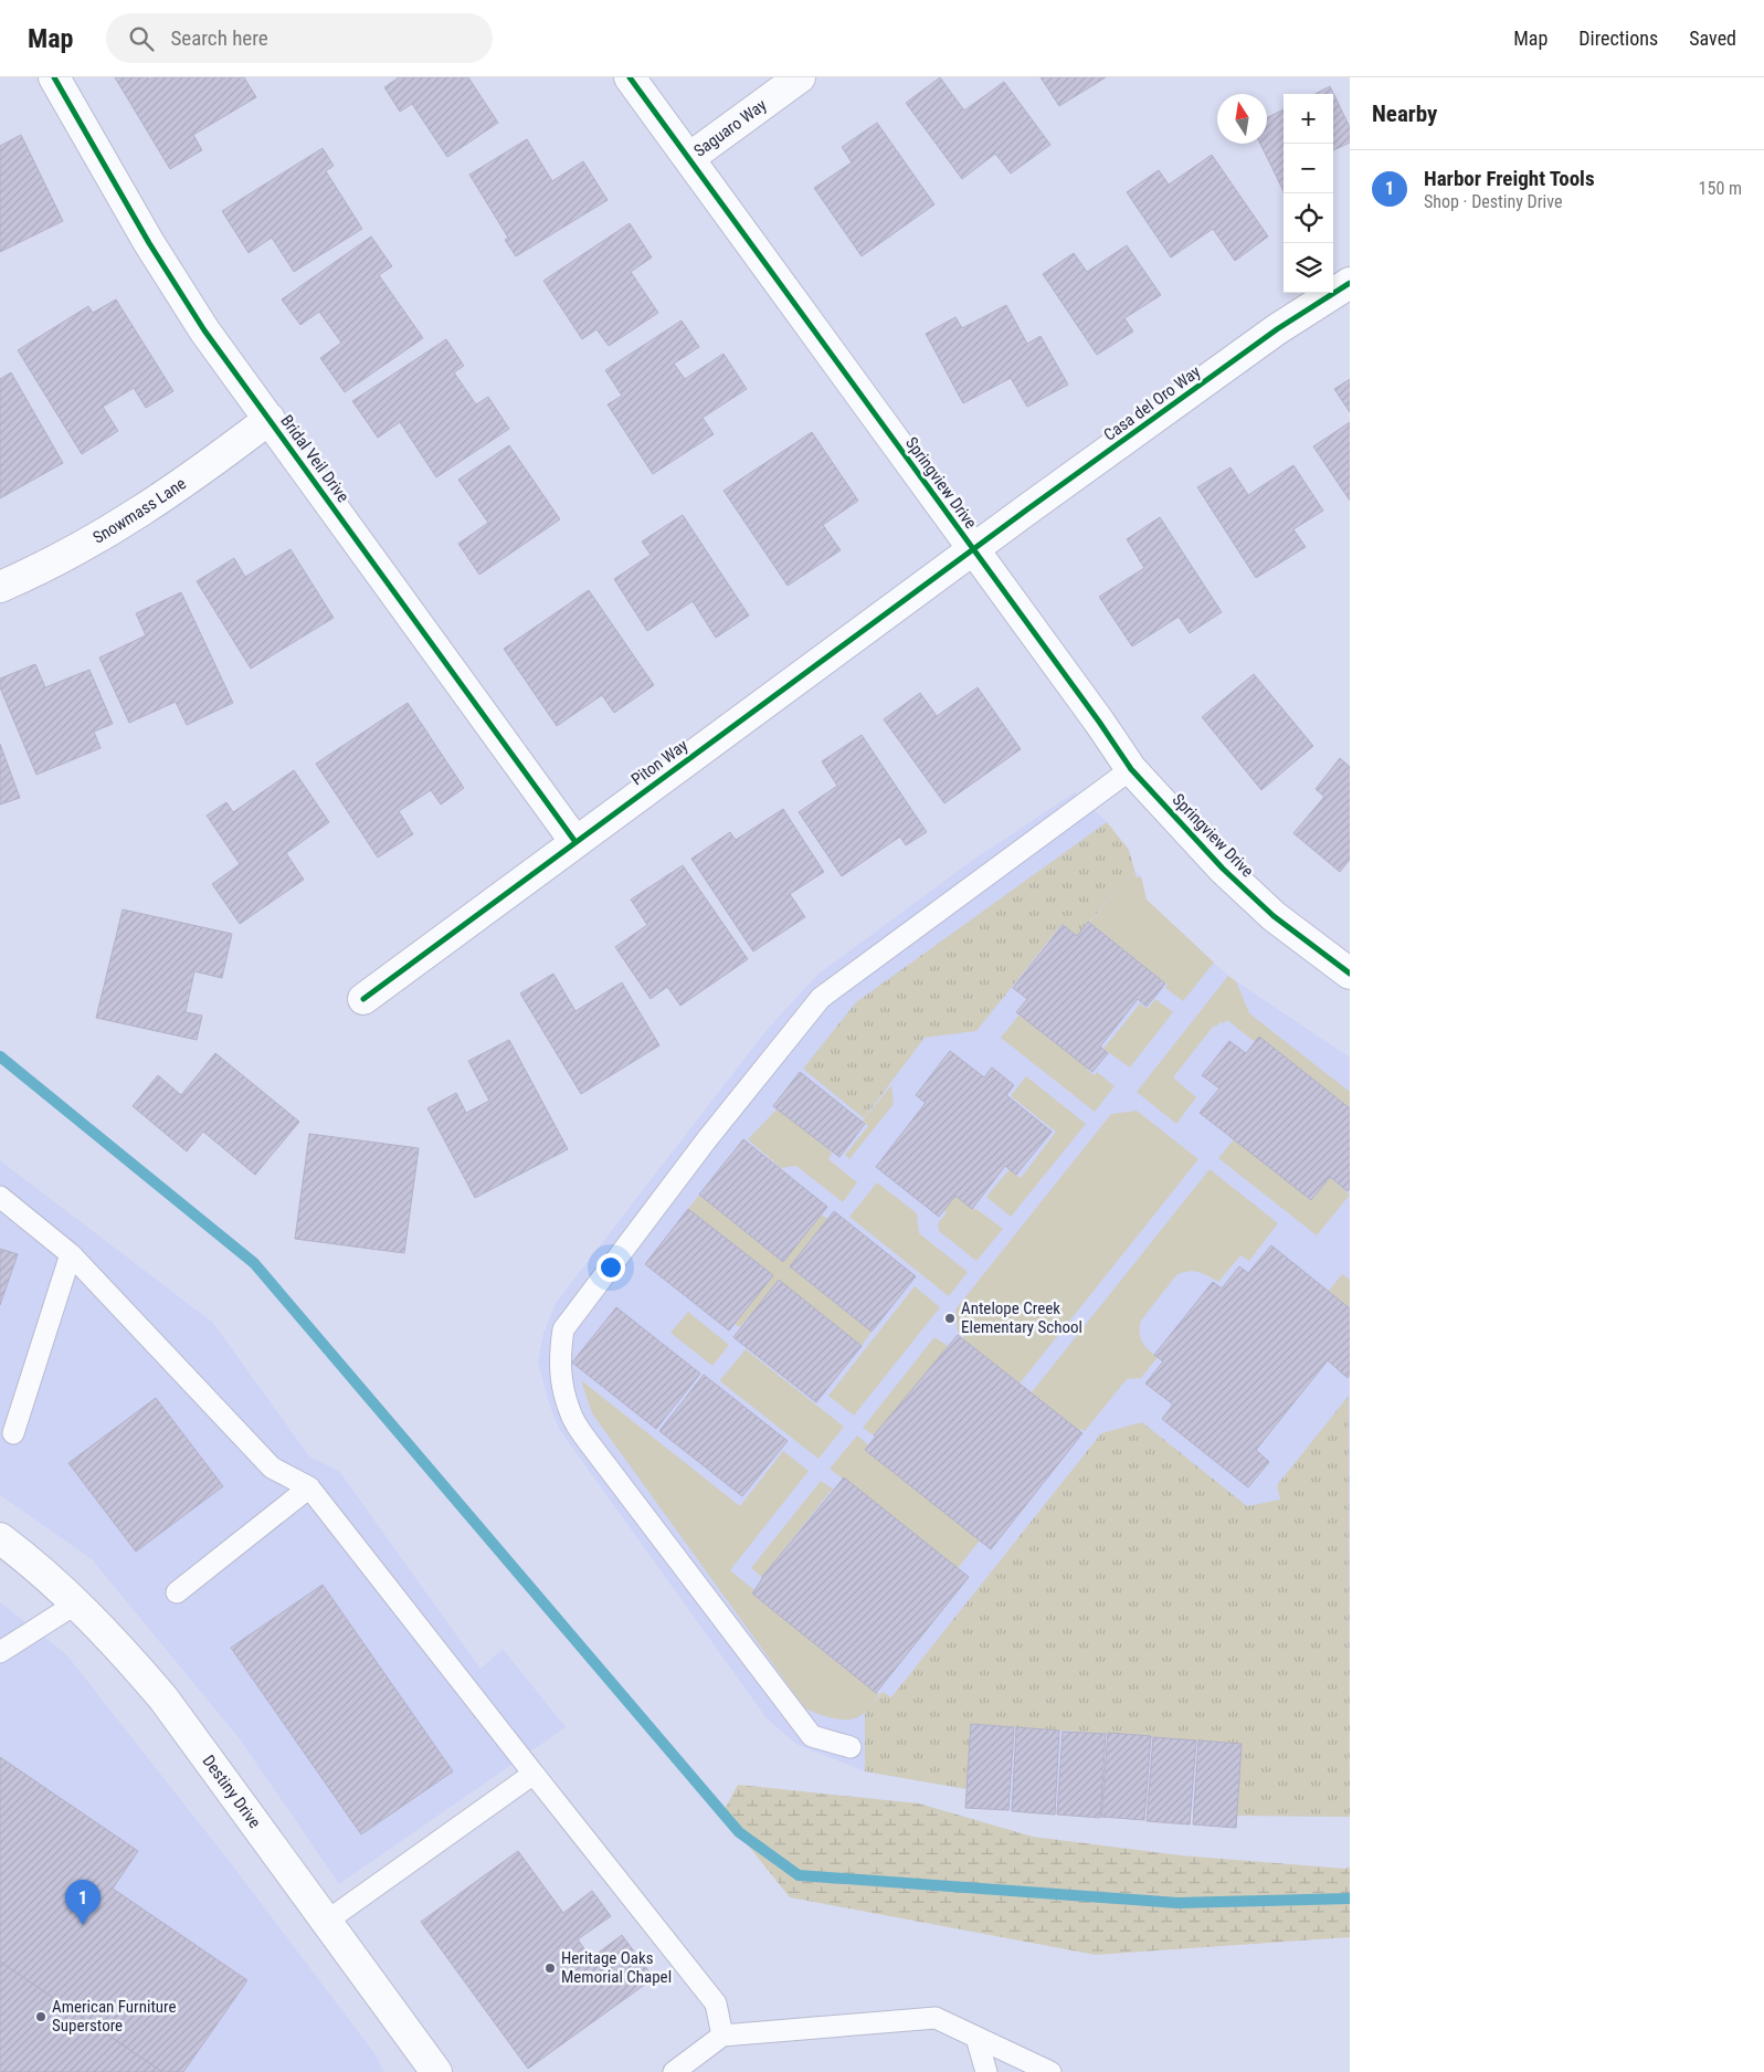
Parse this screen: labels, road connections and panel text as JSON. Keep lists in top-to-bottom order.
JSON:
{
  "streets": {
    "street": [
      "Saguaro Way",
      "Casa del Oro Way",
      "Bridal Veil Drive",
      "Springview Drive",
      "Snowmass Lane",
      "Piton Way",
      "Destiny Drive"
    ]
  },
  "crossings": [
    ["Saguaro Way", "Springview Drive"],
    ["Casa del Oro Way", "Springview Drive"],
    ["Casa del Oro Way", "Piton Way"],
    ["Bridal Veil Drive", "Snowmass Lane"],
    ["Bridal Veil Drive", "Piton Way"],
    ["Springview Drive", "Piton Way"]
  ],
  "places": ["Antelope Creek Elementary School", "Heritage Oaks Memorial Chapel", "American Furniture Superstore"],
  "north": "top",
  "page": {
    "header": "Map",
    "search": "Search here",
    "nav": ["Map", "Directions", "Saved"],
    "heading": "Nearby",
    "map_buttons": ["+", "−"],
    "list": [
      {
        "mark": "1",
        "name": "Harbor Freight Tools",
        "note": "Shop · Destiny Drive",
        "value": "150 m"
      }
    ],
    "pins": "1"
  }
}
